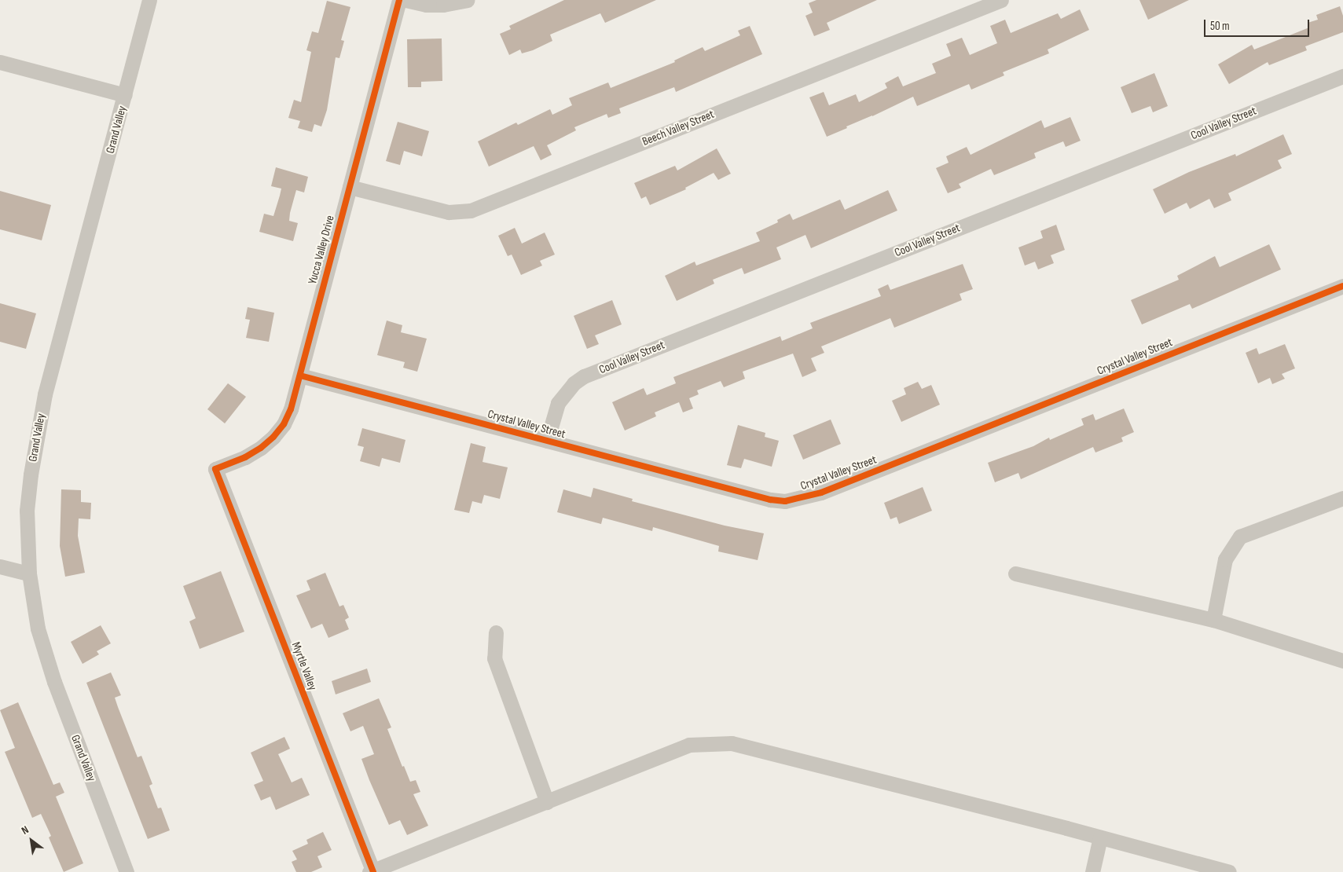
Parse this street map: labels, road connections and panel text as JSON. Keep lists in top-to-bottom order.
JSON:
{
  "streets": {
    "street": [
      "Cool Valley Street",
      "Beech Valley Street",
      "Grand Valley",
      "Yucca Valley Drive",
      "Crystal Valley Street",
      "Myrtle Valley"
    ]
  },
  "crossings": [
    ["Cool Valley Street", "Crystal Valley Street"],
    ["Beech Valley Street", "Yucca Valley Drive"],
    ["Yucca Valley Drive", "Crystal Valley Street"],
    ["Yucca Valley Drive", "Myrtle Valley"]
  ],
  "scale_bar": "50 m",
  "north": "top left"
}
